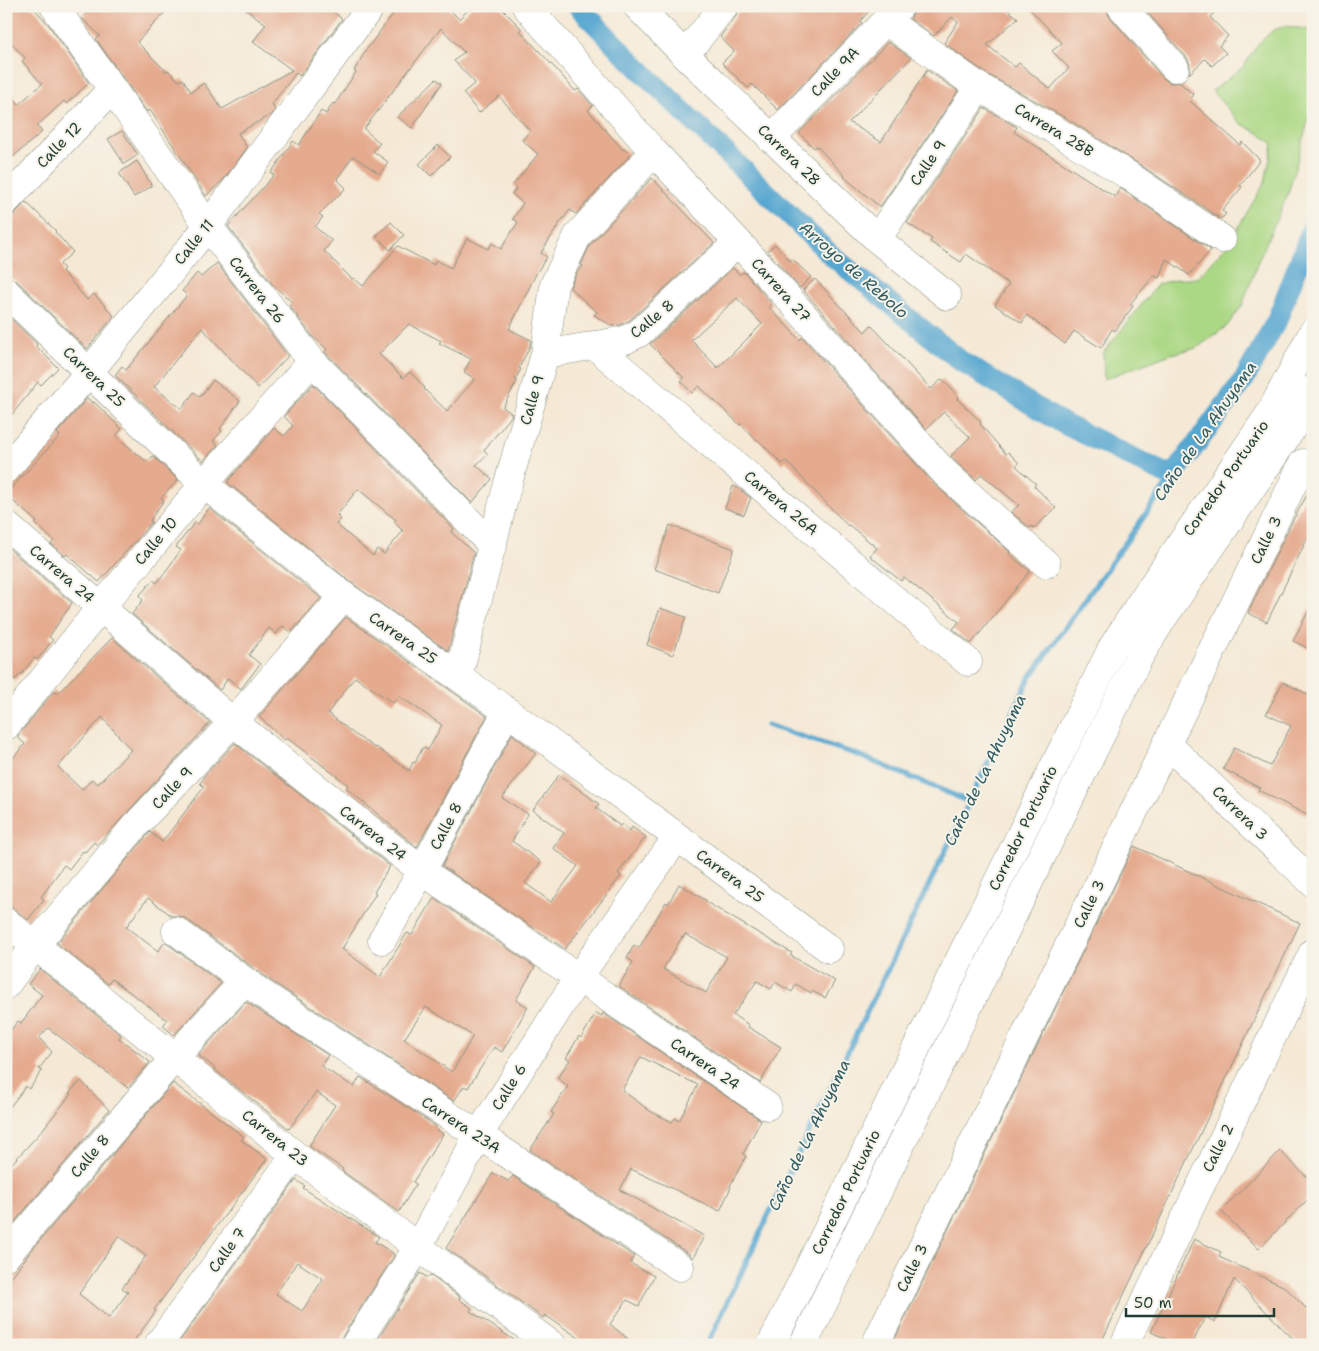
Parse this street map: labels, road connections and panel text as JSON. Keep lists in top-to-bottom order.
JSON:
{
  "streets": {
    "street": [
      "Calle 9A",
      "Carrera 28B",
      "Calle 12",
      "Carrera 28",
      "Calle 9",
      "Calle 11",
      "Carrera 26",
      "Carrera 27",
      "Calle 8",
      "Carrera 25",
      "Corredor Portuario",
      "Carrera 26A",
      "Calle 3",
      "Calle 10",
      "Carrera 24",
      "Carrera 3",
      "Calle 6",
      "Carrera 23A",
      "Carrera 23",
      "Calle 2",
      "Calle 7"
    ]
  },
  "crossings": [
    ["Calle 9A", "Carrera 28B"],
    ["Calle 9A", "Carrera 28"],
    ["Carrera 28B", "Calle 9"],
    ["Calle 12", "Carrera 26"],
    ["Carrera 28", "Calle 9"],
    ["Calle 9", "Carrera 26"],
    ["Calle 9", "Carrera 27"],
    ["Calle 9", "Calle 8"],
    ["Calle 9", "Carrera 25"],
    ["Calle 9", "Carrera 24"],
    ["Calle 9", "Carrera 23"],
    ["Calle 11", "Carrera 26"],
    ["Calle 11", "Carrera 25"],
    ["Carrera 26", "Calle 10"],
    ["Carrera 27", "Calle 8"],
    ["Calle 8", "Carrera 25"],
    ["Calle 8", "Carrera 26A"],
    ["Calle 8", "Carrera 24"],
    ["Calle 8", "Carrera 23"],
    ["Carrera 25", "Calle 10"],
    ["Carrera 25", "Calle 6"],
    ["Calle 3", "Carrera 3"],
    ["Calle 10", "Carrera 24"],
    ["Carrera 24", "Calle 6"],
    ["Calle 6", "Carrera 23A"],
    ["Calle 6", "Carrera 23"],
    ["Carrera 23", "Calle 7"]
  ],
  "water": ["Arroyo de Rebolo", "Caño de La Ahuyama"],
  "scale_bar": "50 m"
}
